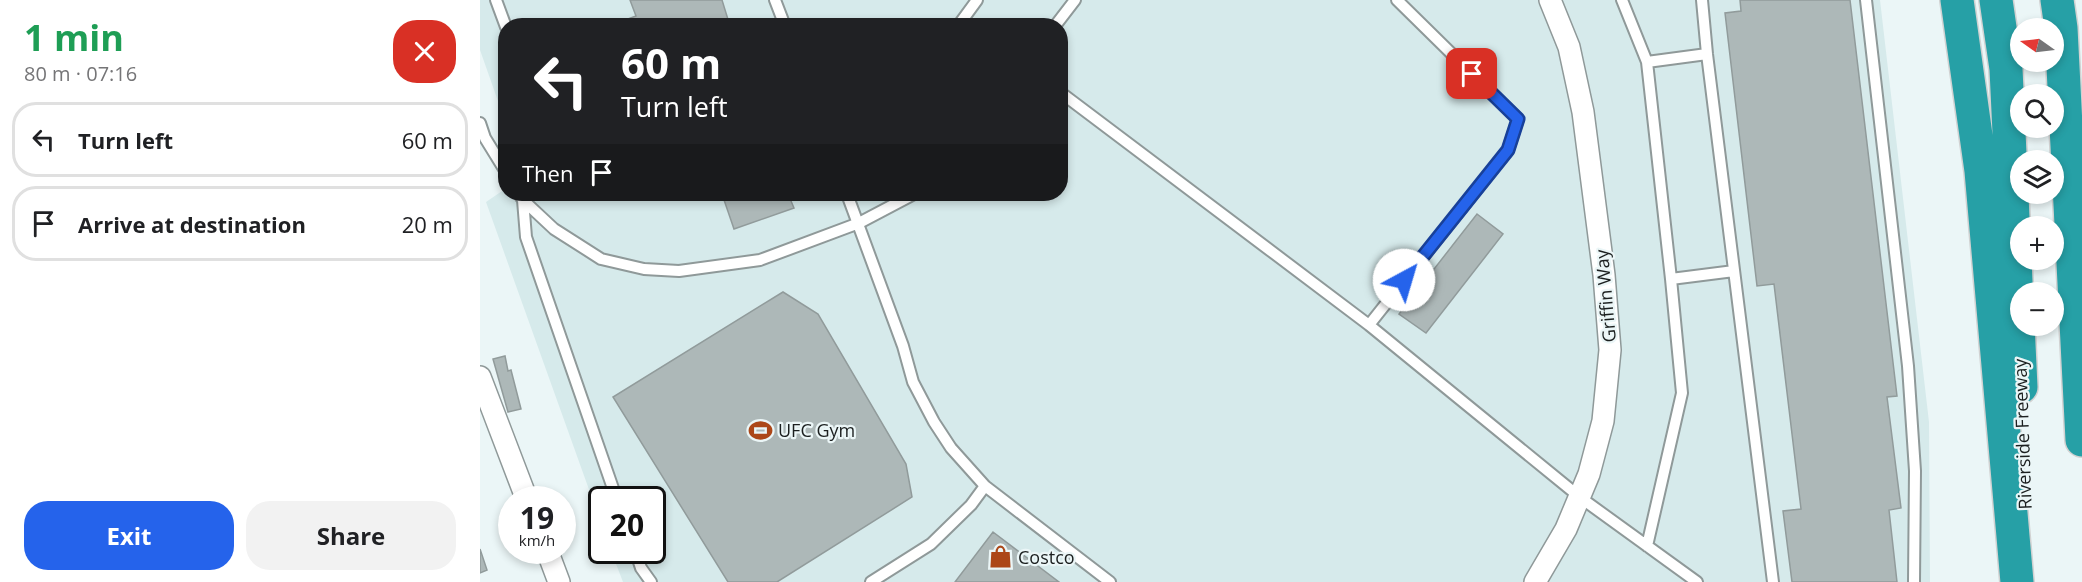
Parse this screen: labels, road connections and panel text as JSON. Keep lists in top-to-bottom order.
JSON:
{
  "streets": {
    "highway": ["Riverside Freeway"],
    "street": ["Griffin Way"]
  },
  "places": {
    "sports": ["UFC Gym"],
    "shop": ["Costco"]
  },
  "north": "left",
  "page": {
    "heading": ["1 min", "80 m · 07:16"],
    "map_buttons": ["+", "−"],
    "turn": ["60 m", "Turn left"],
    "list": [
      {
        "name": "Turn left",
        "value": "60 m"
      },
      {
        "name": "Arrive at destination",
        "value": "20 m"
      }
    ],
    "then": "Then",
    "speed": "19 km/h",
    "limit": "20",
    "buttons": ["Exit", "Share"]
  }
}
